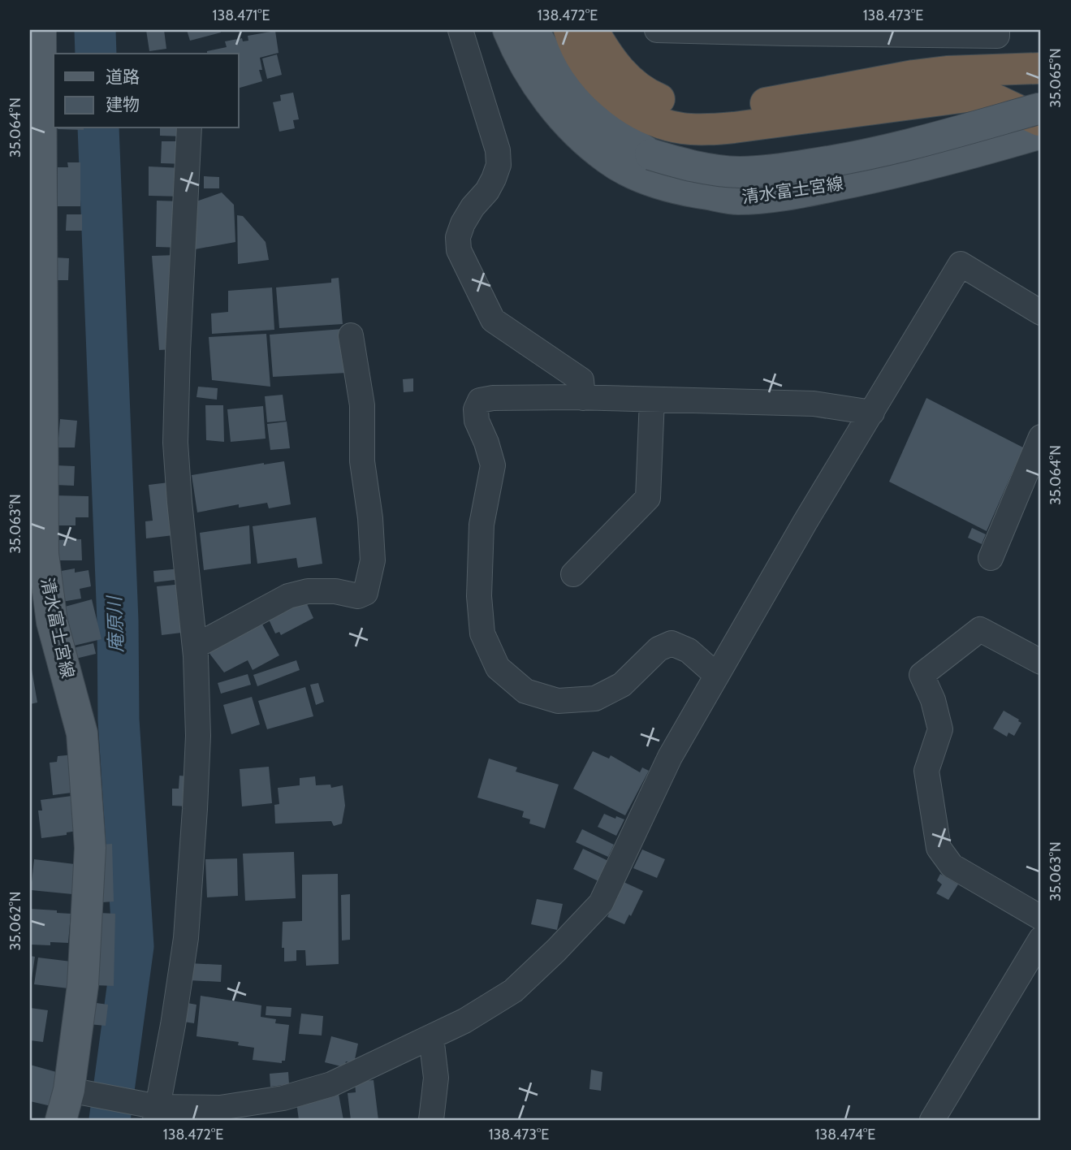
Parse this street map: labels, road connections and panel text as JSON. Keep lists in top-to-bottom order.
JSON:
{
  "streets": {
    "main road": ["清水富士宮線"]
  },
  "water": ["庵原川"],
  "legend": ["道路", "建物"],
  "coordinates": [
    "138.471°E",
    "138.472°E",
    "138.473°E",
    "35.065°N",
    "35.064°N",
    "35.063°N",
    "35.062°N",
    "138.474°E"
  ]
}
